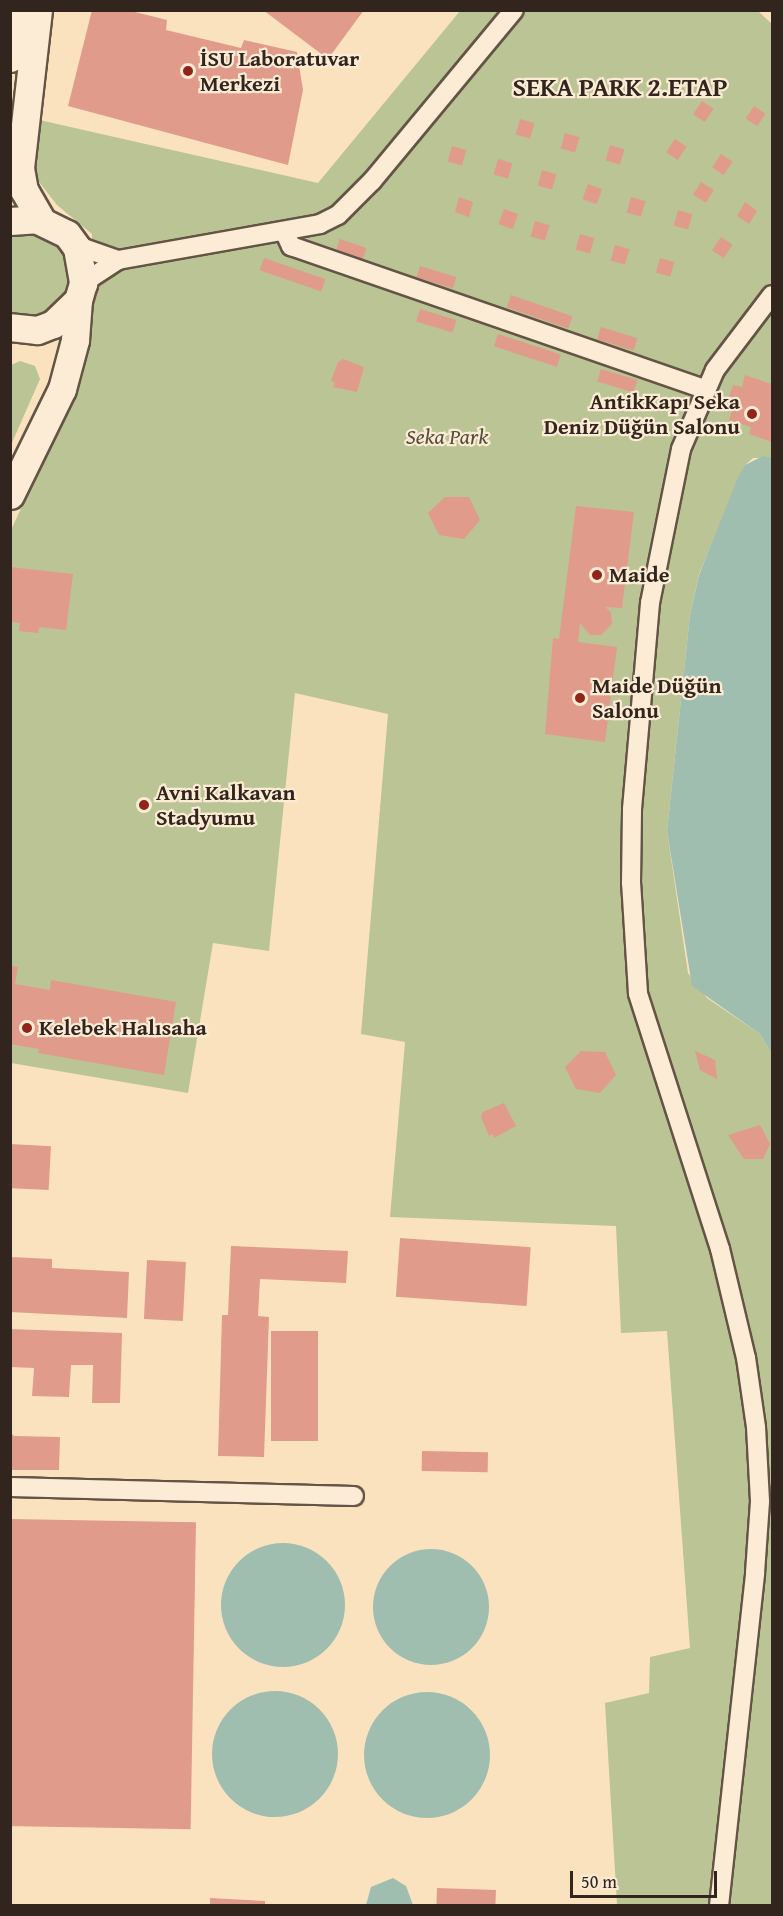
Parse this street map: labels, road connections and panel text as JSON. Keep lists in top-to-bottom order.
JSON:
{
  "districts": ["SEKA PARK 2.ETAP"],
  "parks": ["Seka Park"],
  "places": [
    "İSU Laboratuvar Merkezi",
    "AntikKapı Seka Deniz Düğün Salonu",
    "Maide",
    "Maide Düğün Salonu",
    "Avni Kalkavan Stadyumu",
    "Kelebek Halısaha"
  ],
  "scale_bar": "50 m"
}
